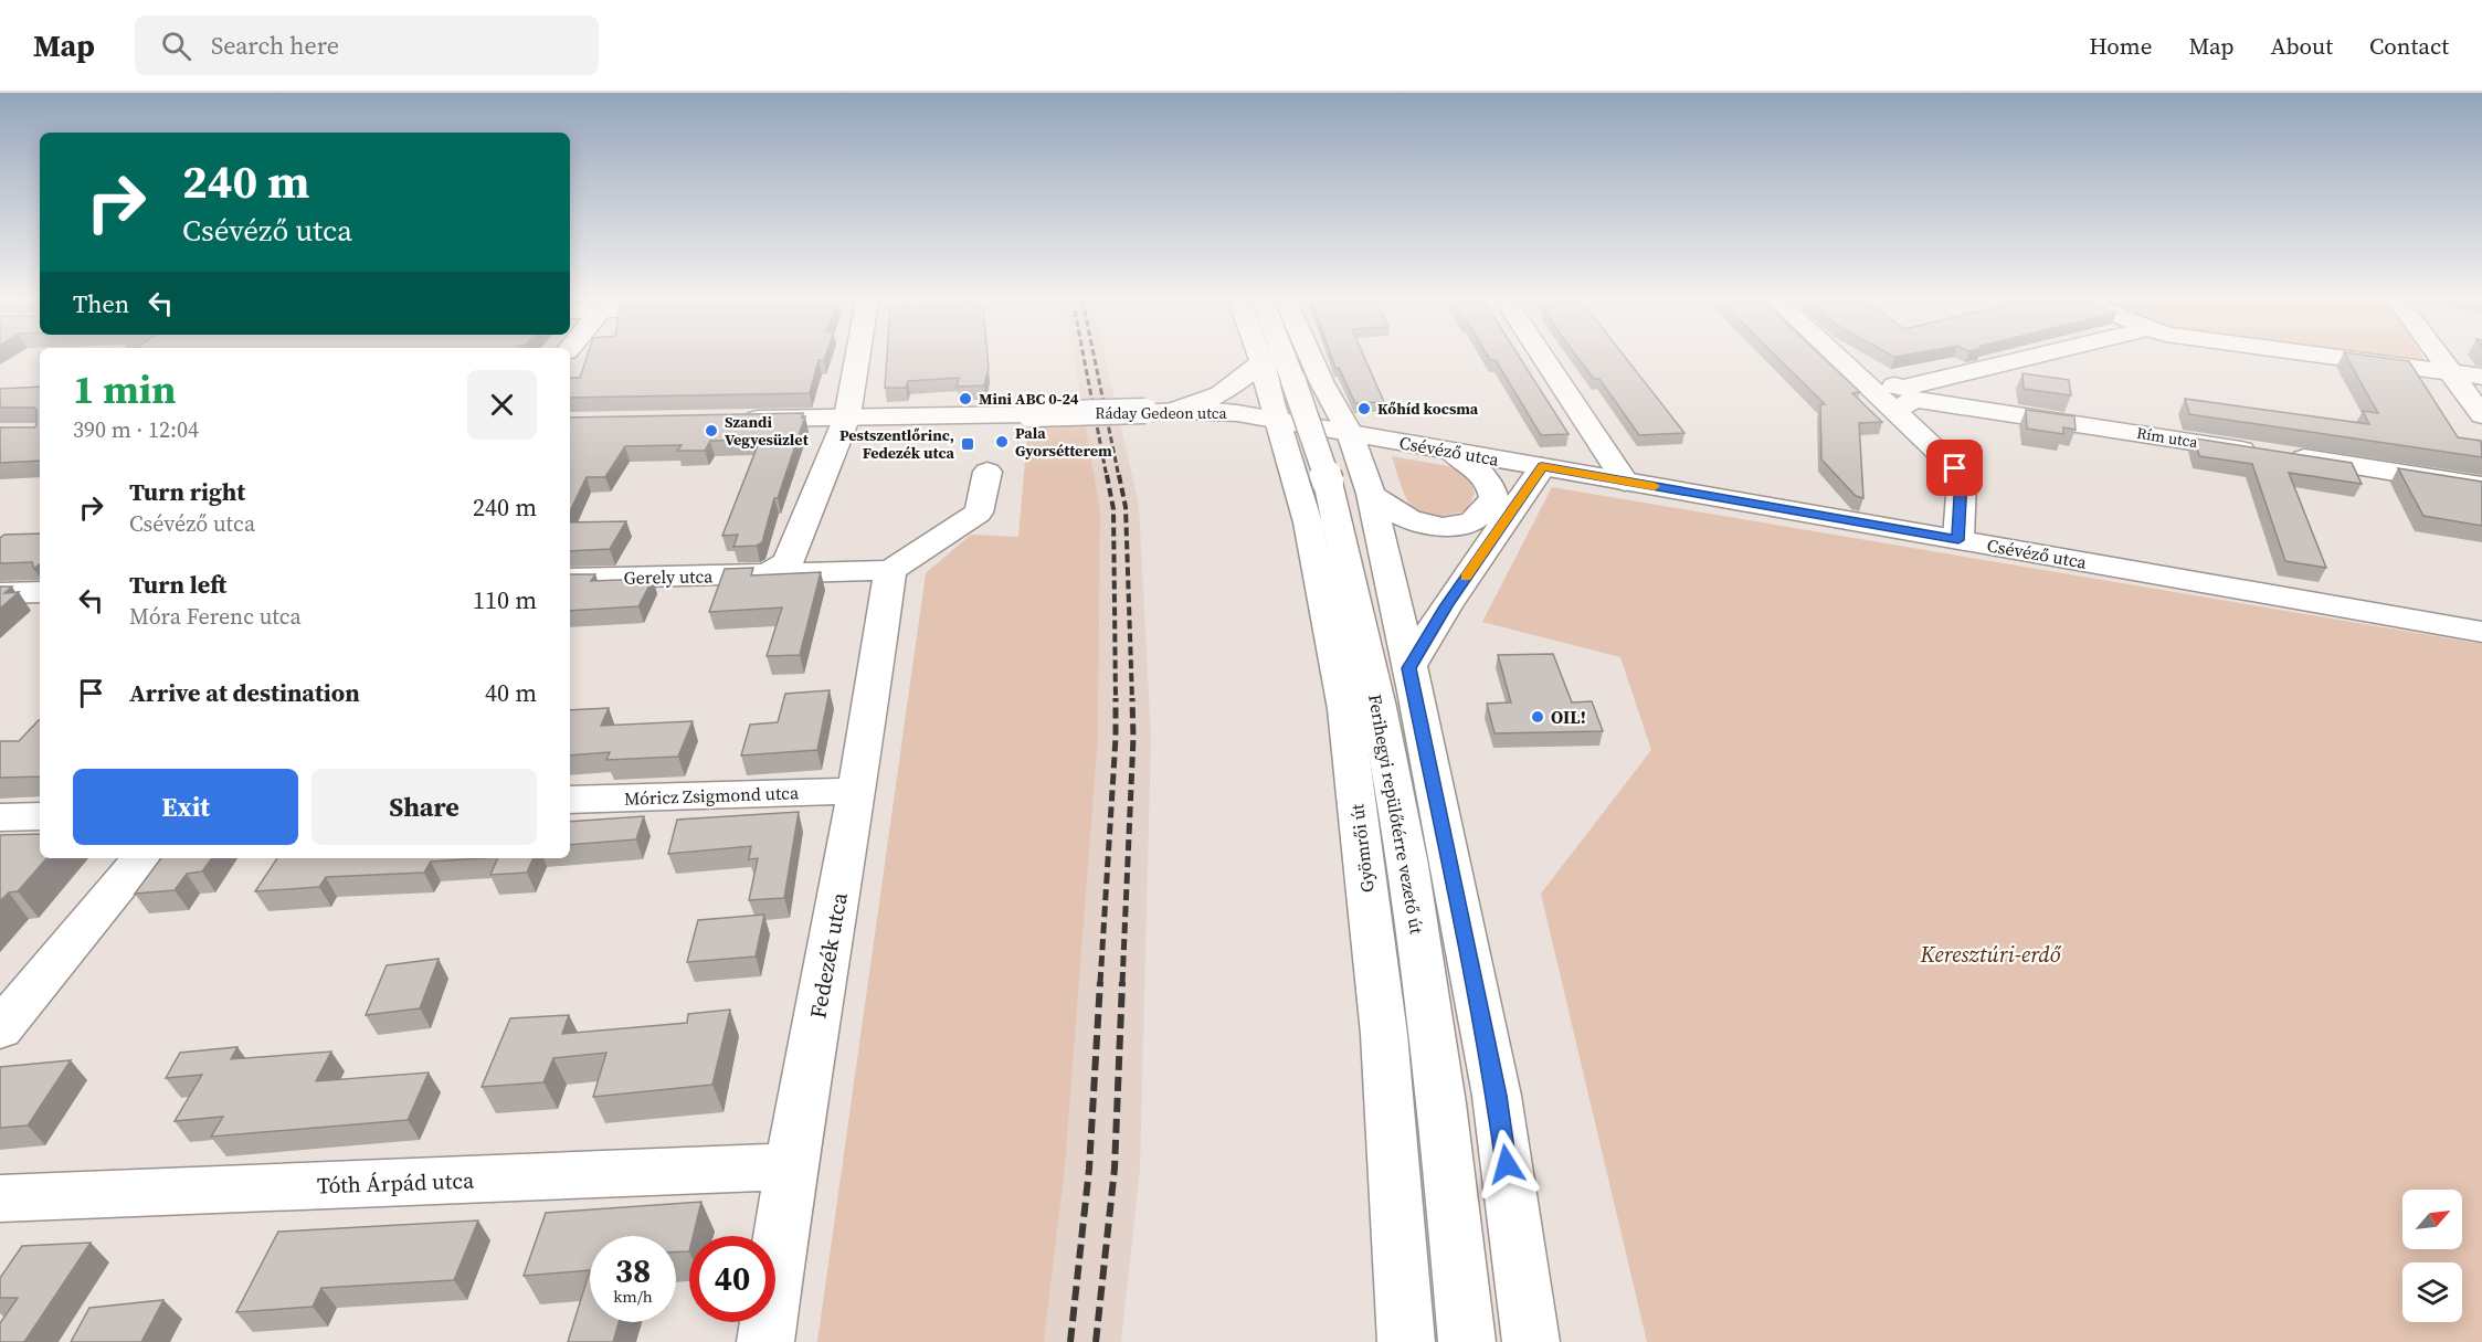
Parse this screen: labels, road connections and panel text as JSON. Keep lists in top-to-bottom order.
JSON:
{
  "streets": {
    "street": [
      "Ráday Gedeon utca",
      "Rím utca",
      "Csévéző utca",
      "Gerely utca",
      "Móricz Zsigmond utca",
      "Ferihegyi repülőtérre vezető út",
      "Gyömrői út",
      "Fedezék utca",
      "Tóth Árpád utca"
    ]
  },
  "crossings": [
    ["Ráday Gedeon utca", "Csévéző utca"],
    ["Ráday Gedeon utca", "Gyömrői út"],
    ["Csévéző utca", "Gyömrői út"],
    ["Gerely utca", "Fedezék utca"],
    ["Móricz Zsigmond utca", "Fedezék utca"],
    ["Ferihegyi repülőtérre vezető út", "Gyömrői út"],
    ["Fedezék utca", "Tóth Árpád utca"]
  ],
  "parks": ["Keresztúri-erdő"],
  "places": {
    "other": [
      "Mini ABC 0-24",
      "Kőhíd kocsma",
      "Szandi Vegyesüzlet",
      "Pala Gyorsétterem",
      "OIL!"
    ],
    "transit": ["Pestszentlőrinc, Fedezék utca"]
  },
  "north": "top right",
  "page": {
    "header": "Map",
    "search": "Search here",
    "nav": [
      "Home",
      "Map",
      "About",
      "Contact"
    ],
    "turn": ["240 m", "Csévéző utca"],
    "then": "Then",
    "heading": ["1 min", "390 m · 12:04"],
    "list": [
      {
        "name": "Turn right",
        "note": "Csévéző utca",
        "value": "240 m"
      },
      {
        "name": "Turn left",
        "note": "Móra Ferenc utca",
        "value": "110 m"
      },
      {
        "name": "Arrive at destination",
        "value": "40 m"
      }
    ],
    "buttons": ["Exit", "Share"],
    "speed": "38 km/h",
    "limit": "40"
  }
}
